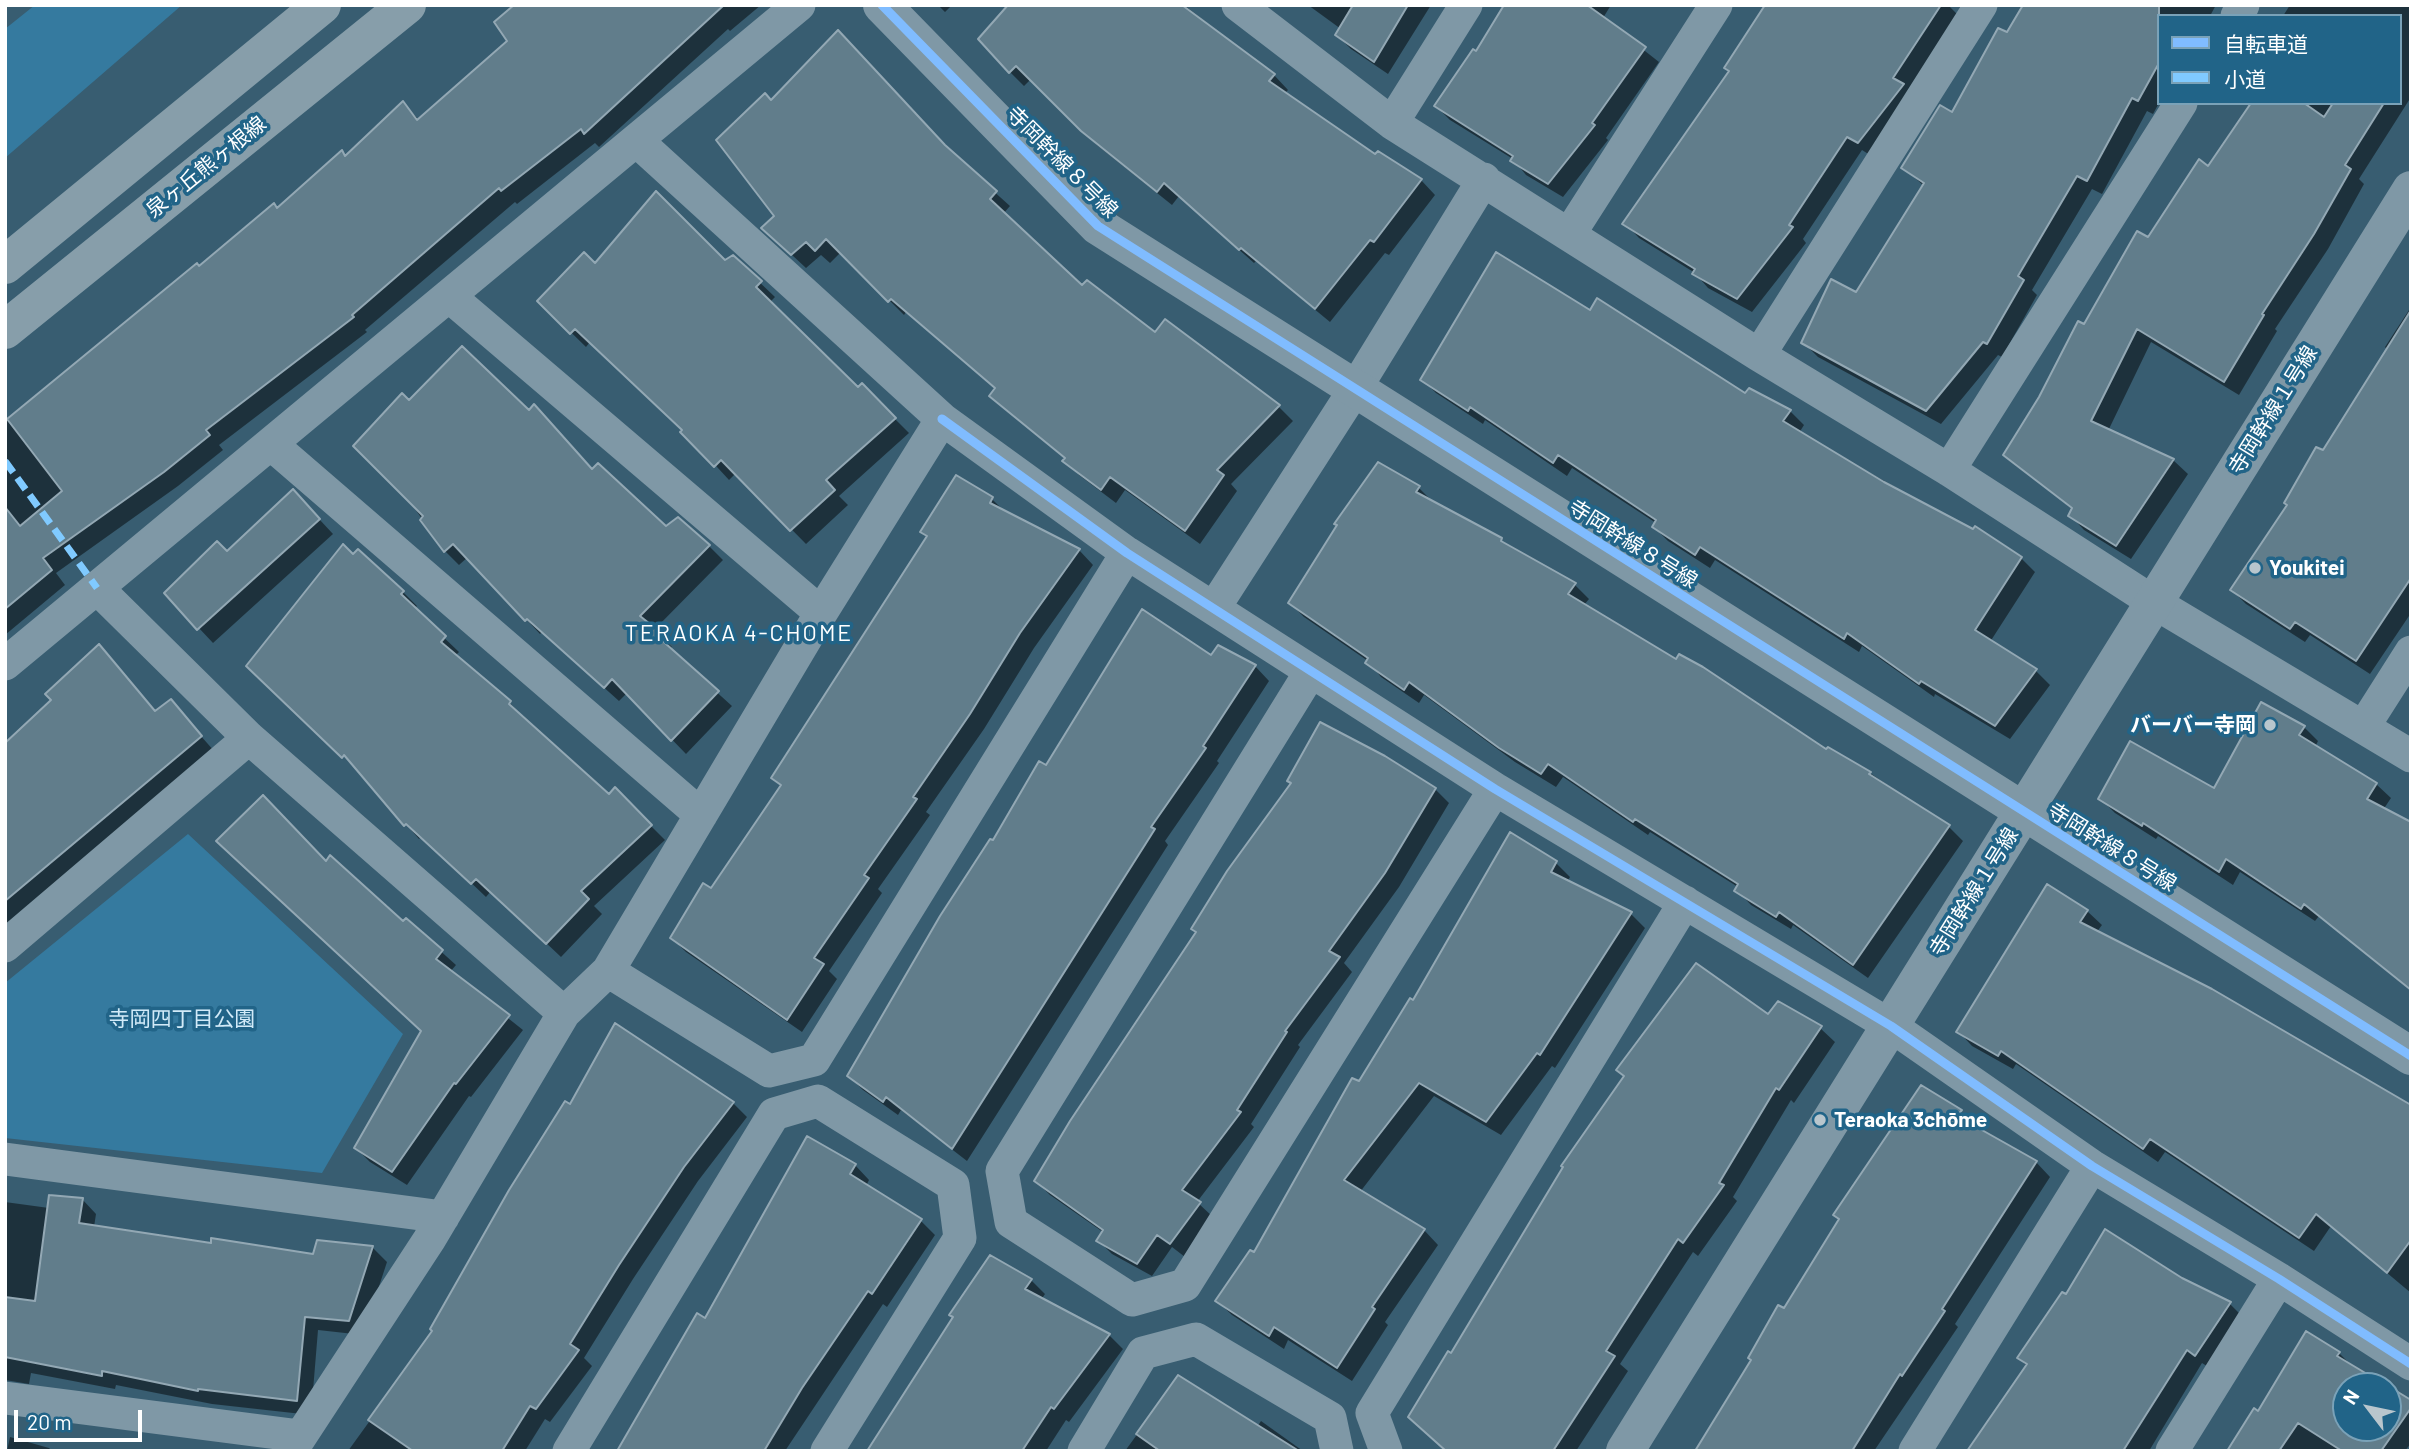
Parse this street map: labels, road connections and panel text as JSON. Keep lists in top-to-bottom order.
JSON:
{
  "streets": {
    "main road": ["泉ヶ丘熊ヶ根線"],
    "street": ["寺岡幹線８号線", "寺岡幹線１号線"]
  },
  "crossings": [
    ["寺岡幹線８号線", "寺岡幹線１号線"]
  ],
  "districts": ["TERAOKA 4-CHOME"],
  "parks": ["寺岡四丁目公園"],
  "places": ["Youkitei", "バーバー寺岡", "Teraoka 3chōme"],
  "legend": ["自転車道", "小道"],
  "scale_bar": "20 m",
  "north": "top left"
}
